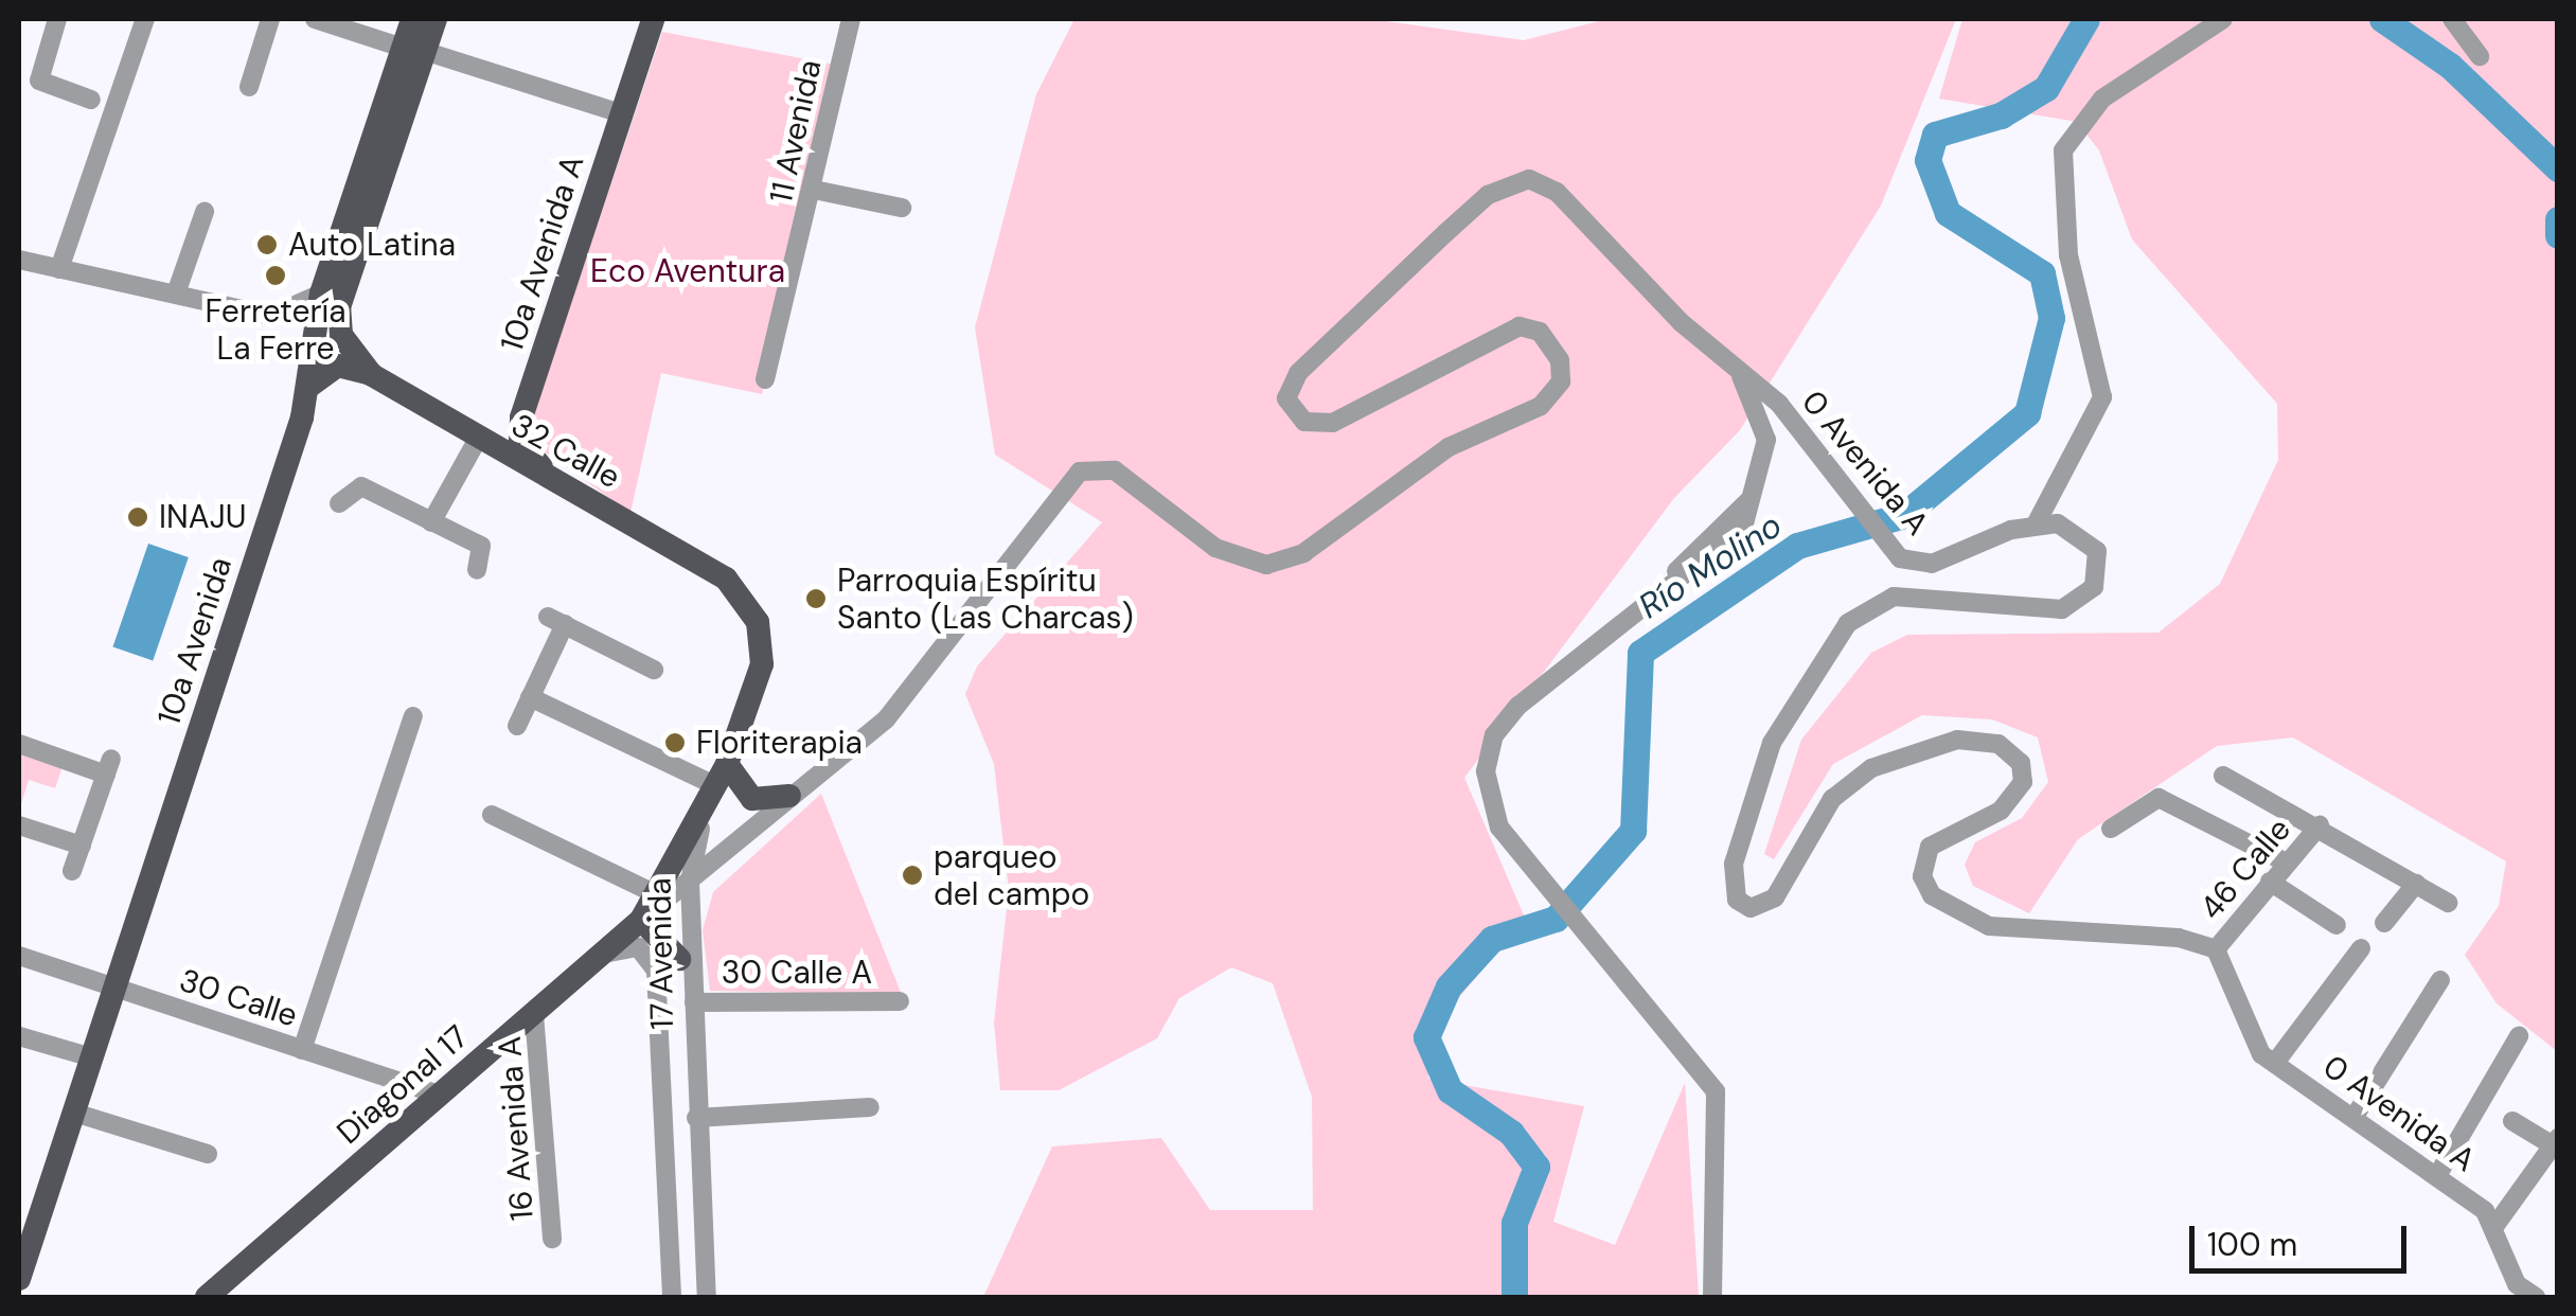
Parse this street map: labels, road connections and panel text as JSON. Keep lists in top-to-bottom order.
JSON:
{
  "streets": {
    "main road": [
      "10a Avenida A",
      "32 Calle",
      "10a Avenida",
      "17 Avenida",
      "Diagonal 17"
    ],
    "street": [
      "11 Avenida",
      "0 Avenida A",
      "46 Calle",
      "30 Calle A",
      "30 Calle",
      "16 Avenida A"
    ]
  },
  "crossings": [
    ["10a Avenida A", "32 Calle"],
    ["32 Calle", "10a Avenida"],
    ["32 Calle", "17 Avenida"],
    ["0 Avenida A", "46 Calle"],
    ["0 Avenida A", "17 Avenida"],
    ["0 Avenida A", "Diagonal 17"],
    ["10a Avenida", "30 Calle"],
    ["17 Avenida", "30 Calle A"],
    ["17 Avenida", "Diagonal 17"],
    ["30 Calle", "Diagonal 17"],
    ["Diagonal 17", "16 Avenida A"]
  ],
  "water": ["Río Molino"],
  "parks": ["Eco Aventura"],
  "places": [
    "Auto Latina",
    "Ferretería La Ferre",
    "INAJU",
    "Parroquia Espíritu Santo (Las Charcas)",
    "Floriterapia",
    "parqueo del campo"
  ],
  "scale_bar": "100 m"
}
